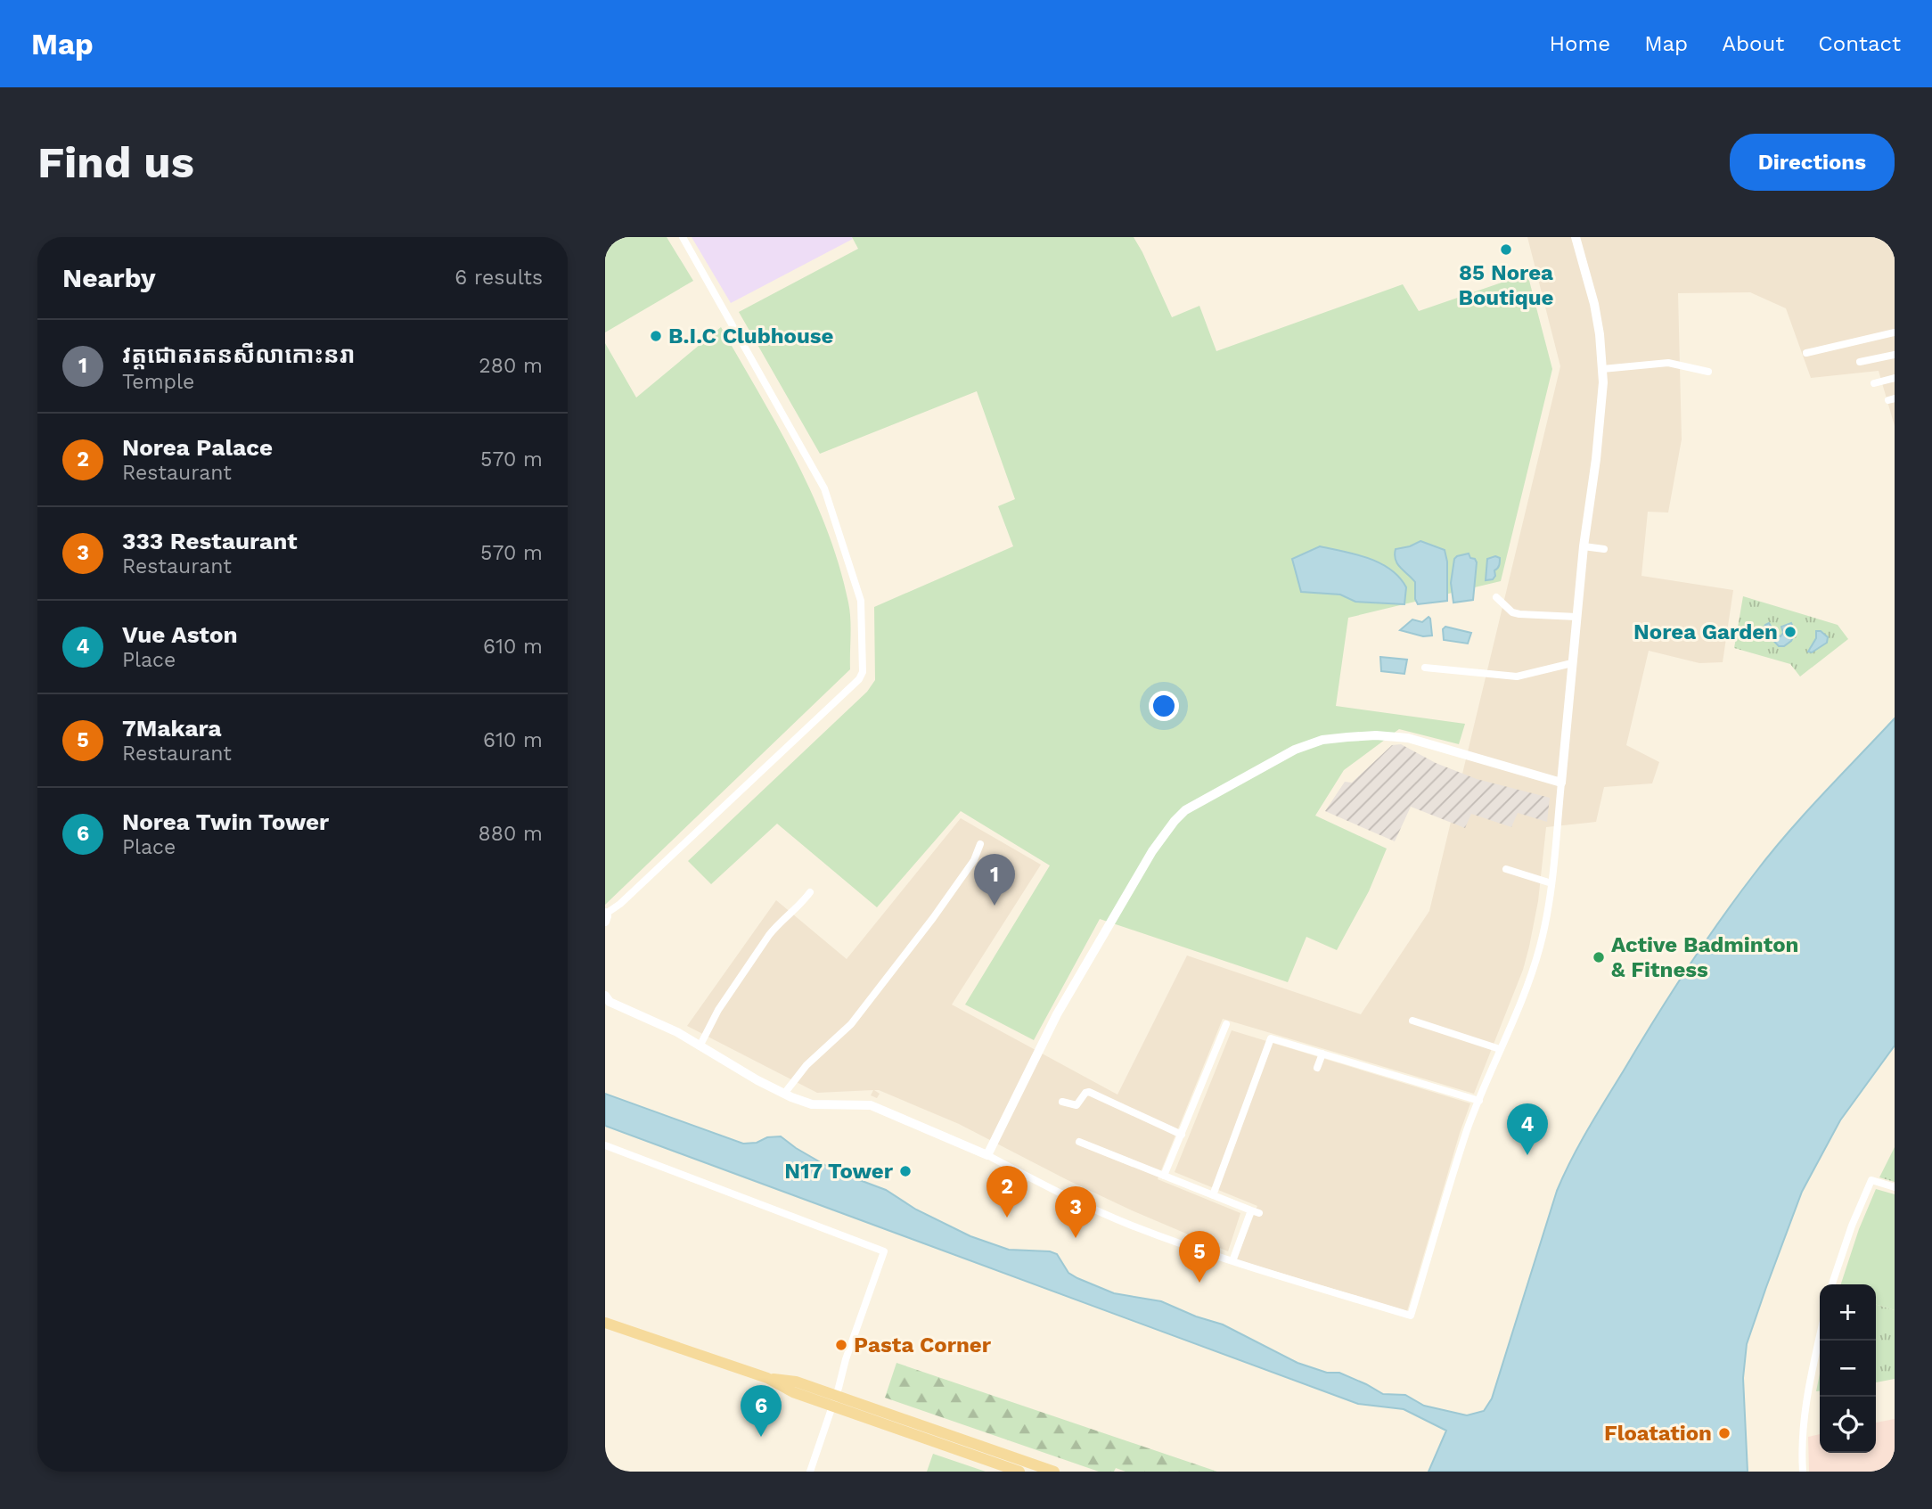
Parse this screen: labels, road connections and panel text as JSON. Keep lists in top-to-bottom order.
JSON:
{
  "places": [
    "85 Norea Boutique",
    "B.I.C Clubhouse",
    "Norea Garden",
    "Active Badminton & Fitness",
    "N17 Tower",
    "Pasta Corner",
    "Floatation"
  ],
  "page": {
    "header": "Map",
    "nav": [
      "Home",
      "Map",
      "About",
      "Contact"
    ],
    "buttons": "Directions",
    "title": "Find us",
    "heading": ["Nearby", "6 results"],
    "list": [
      {
        "mark": "1",
        "name": "វត្តជោតរតនសីលាកោះនរា",
        "note": "Temple",
        "value": "280 m"
      },
      {
        "mark": "2",
        "name": "Norea Palace",
        "note": "Restaurant",
        "value": "570 m"
      },
      {
        "mark": "3",
        "name": "333 Restaurant",
        "note": "Restaurant",
        "value": "570 m"
      },
      {
        "mark": "4",
        "name": "Vue Aston",
        "note": "Place",
        "value": "610 m"
      },
      {
        "mark": "5",
        "name": "7Makara",
        "note": "Restaurant",
        "value": "610 m"
      },
      {
        "mark": "6",
        "name": "Norea Twin Tower",
        "note": "Place",
        "value": "880 m"
      }
    ],
    "pins": [
      "1",
      "4",
      "2",
      "3",
      "5",
      "6"
    ],
    "map_buttons": ["+", "−"]
  }
}
